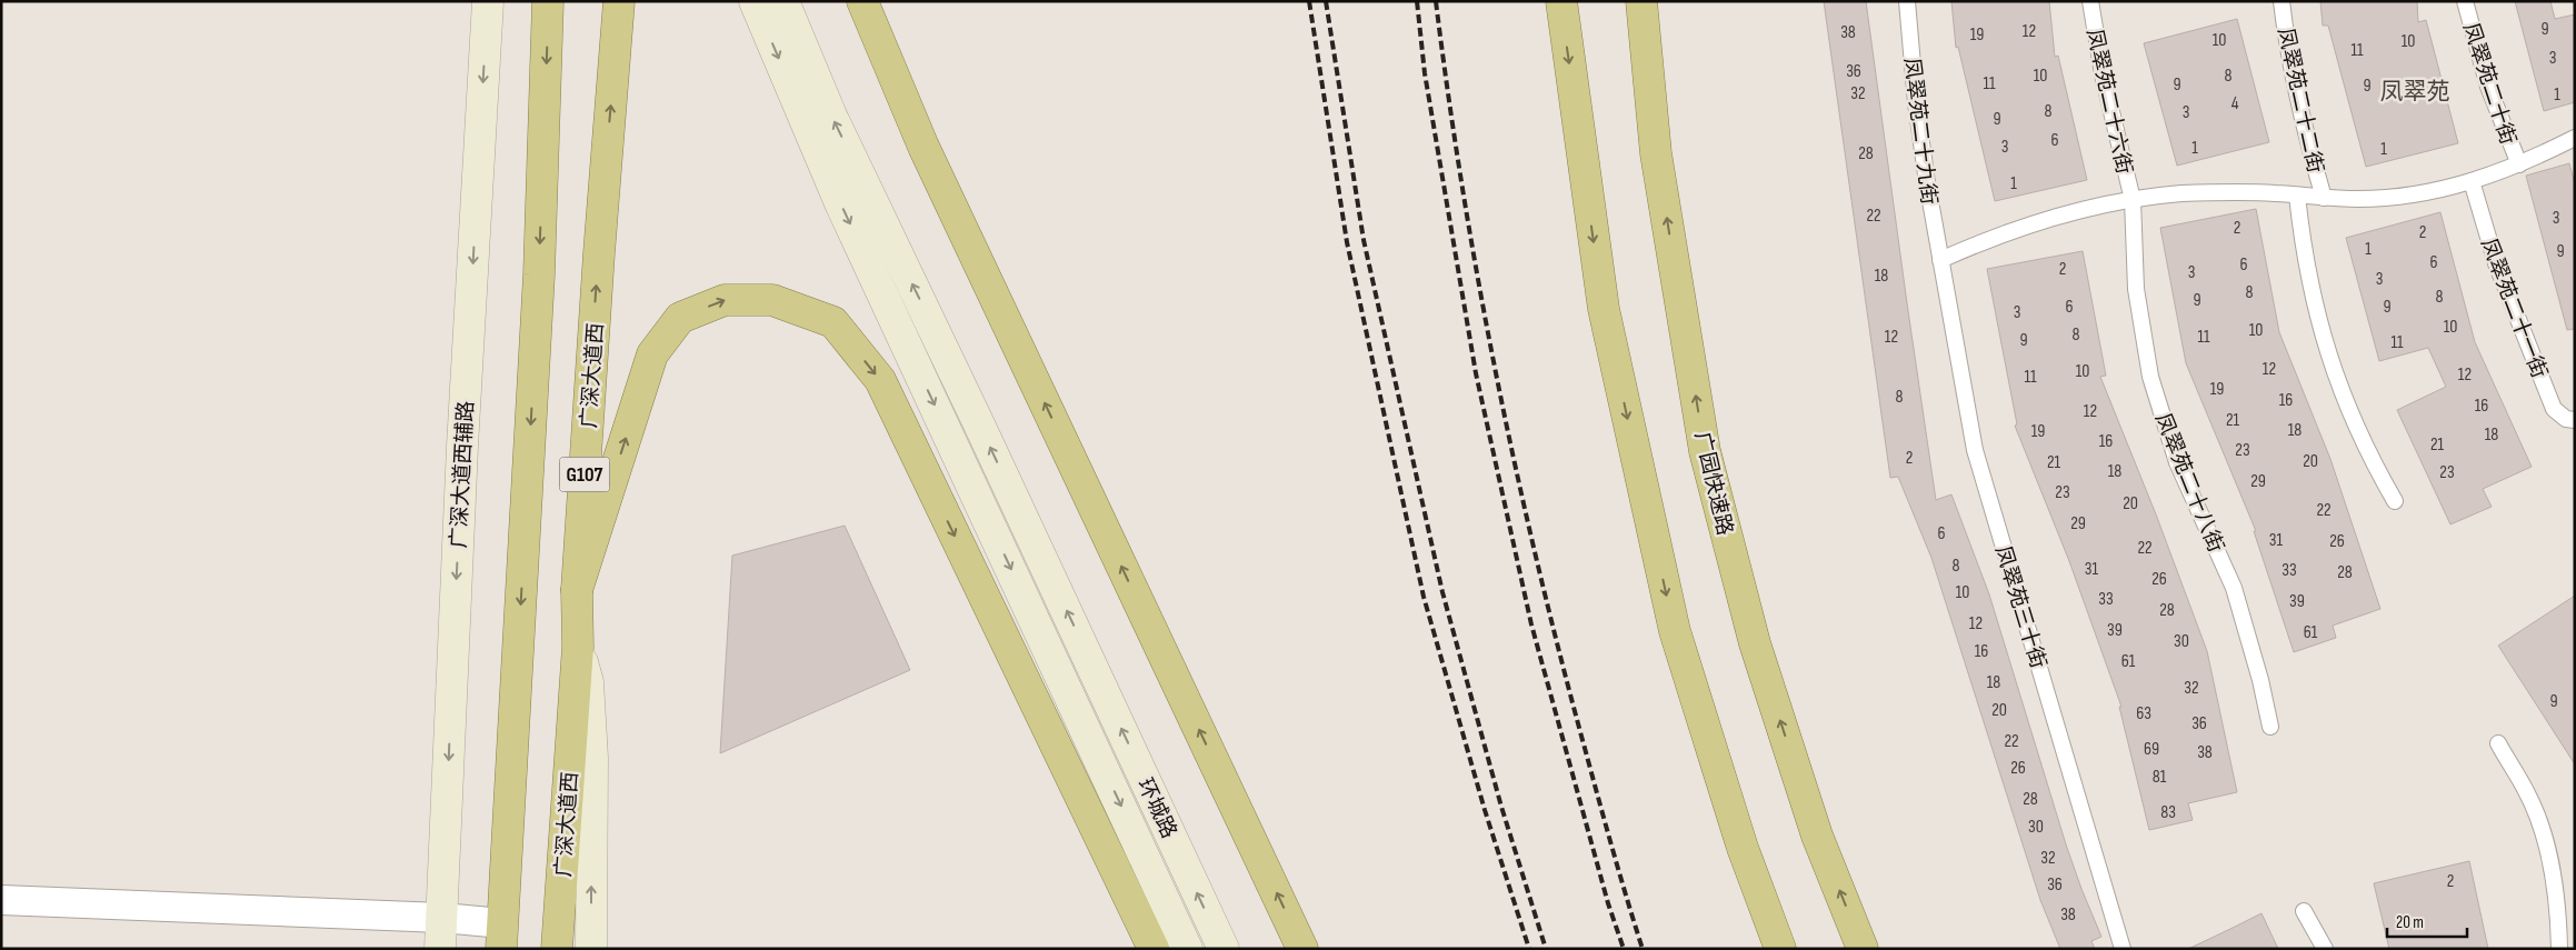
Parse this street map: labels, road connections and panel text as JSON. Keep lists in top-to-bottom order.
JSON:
{
  "streets": {
    "highway": ["广深大道西", "G107", "广园快速路"],
    "main road": ["广深大道西辅路", "环城路"],
    "lane": [
      "凤翠苑二十街",
      "凤翠苑二十二街",
      "凤翠苑二十六街",
      "凤翠苑二十九街",
      "凤翠苑二十一街",
      "凤翠苑二十八街",
      "凤翠苑三十街"
    ]
  },
  "crossings": [
    ["凤翠苑二十六街", "凤翠苑二十八街"],
    ["凤翠苑二十九街", "凤翠苑三十街"]
  ],
  "districts": ["凤翠苑"],
  "house_numbers": [
    "9",
    "12",
    "38",
    "19",
    "10",
    "10",
    "11",
    "3",
    "36",
    "10",
    "8",
    "11",
    "9",
    "9",
    "32",
    "1",
    "4",
    "8",
    "3",
    "9",
    "6",
    "3",
    "1",
    "1",
    "28",
    "1",
    "22",
    "3",
    "2",
    "2",
    "1",
    "9",
    "6",
    "6",
    "2",
    "3",
    "18",
    "3",
    "8",
    "8",
    "9",
    "6",
    "9",
    "3",
    "10",
    "10",
    "8",
    "12",
    "11",
    "9",
    "11",
    "12",
    "10",
    "12",
    "11",
    "19",
    "8",
    "16",
    "16",
    "12",
    "21",
    "18",
    "19",
    "18",
    "16",
    "21",
    "23",
    "2",
    "20",
    "21",
    "18",
    "23",
    "29",
    "23",
    "20",
    "22",
    "29",
    "6",
    "31",
    "26",
    "22",
    "8",
    "31",
    "33",
    "28",
    "26",
    "10",
    "33",
    "39",
    "28",
    "12",
    "39",
    "61",
    "30",
    "16",
    "61",
    "18",
    "32",
    "9",
    "20",
    "63",
    "36",
    "22",
    "69",
    "38",
    "26",
    "81",
    "28",
    "83",
    "30",
    "32",
    "2",
    "36",
    "38"
  ],
  "scale_bar": "20 m"
}
